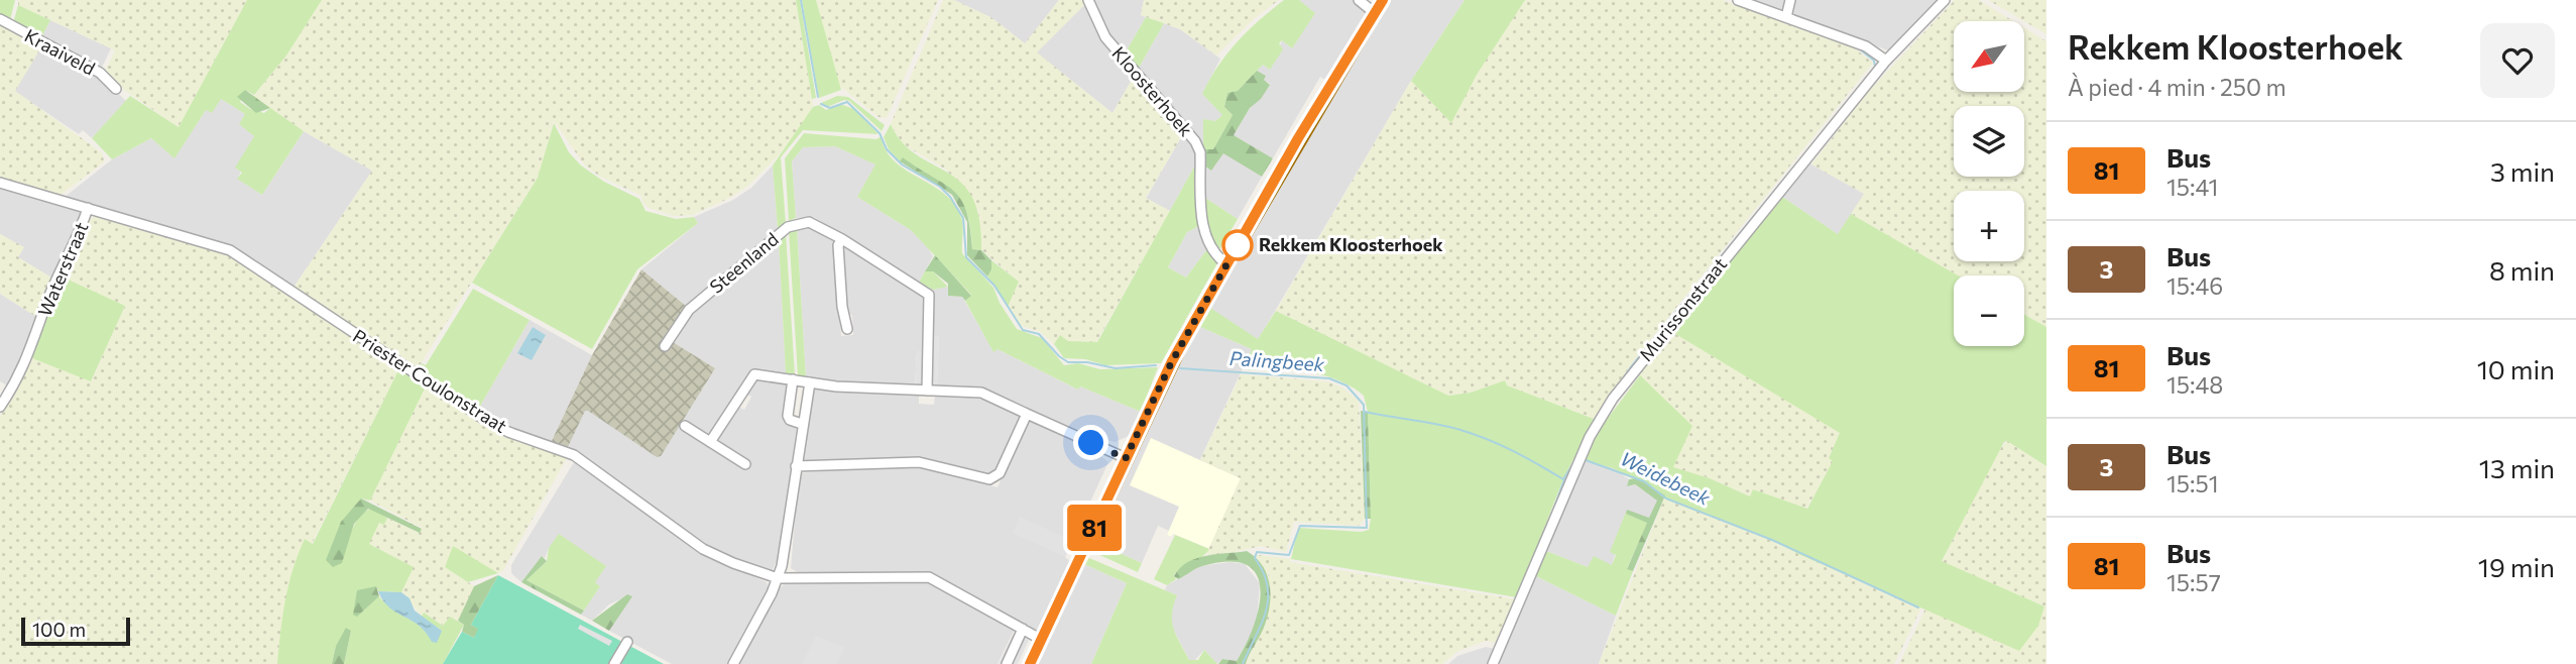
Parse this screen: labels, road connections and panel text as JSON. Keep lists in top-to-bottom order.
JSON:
{
  "streets": {
    "street": [
      "Kraaiveld",
      "Kloosterhoek",
      "Steenland",
      "Waterstraat",
      "Murissonstraat",
      "Priester Coulonstraat"
    ]
  },
  "crossings": [
    ["Waterstraat", "Priester Coulonstraat"]
  ],
  "water": ["Palingbeek", "Weidebeek"],
  "places": ["Rekkem Kloosterhoek"],
  "lines": ["bus line 81"],
  "scale_bar": "100 m",
  "north": "bottom left",
  "page": {
    "on_map": "81",
    "heading": ["Rekkem Kloosterhoek", "À pied · 4 min · 250 m"],
    "map_buttons": ["+", "−"],
    "list": [
      {
        "mark": "81",
        "name": "Bus",
        "note": "15:41",
        "value": "3 min"
      },
      {
        "mark": "3",
        "name": "Bus",
        "note": "15:46",
        "value": "8 min"
      },
      {
        "mark": "81",
        "name": "Bus",
        "note": "15:48",
        "value": "10 min"
      },
      {
        "mark": "3",
        "name": "Bus",
        "note": "15:51",
        "value": "13 min"
      },
      {
        "mark": "81",
        "name": "Bus",
        "note": "15:57",
        "value": "19 min"
      }
    ],
    "scale": "100 m"
  }
}
